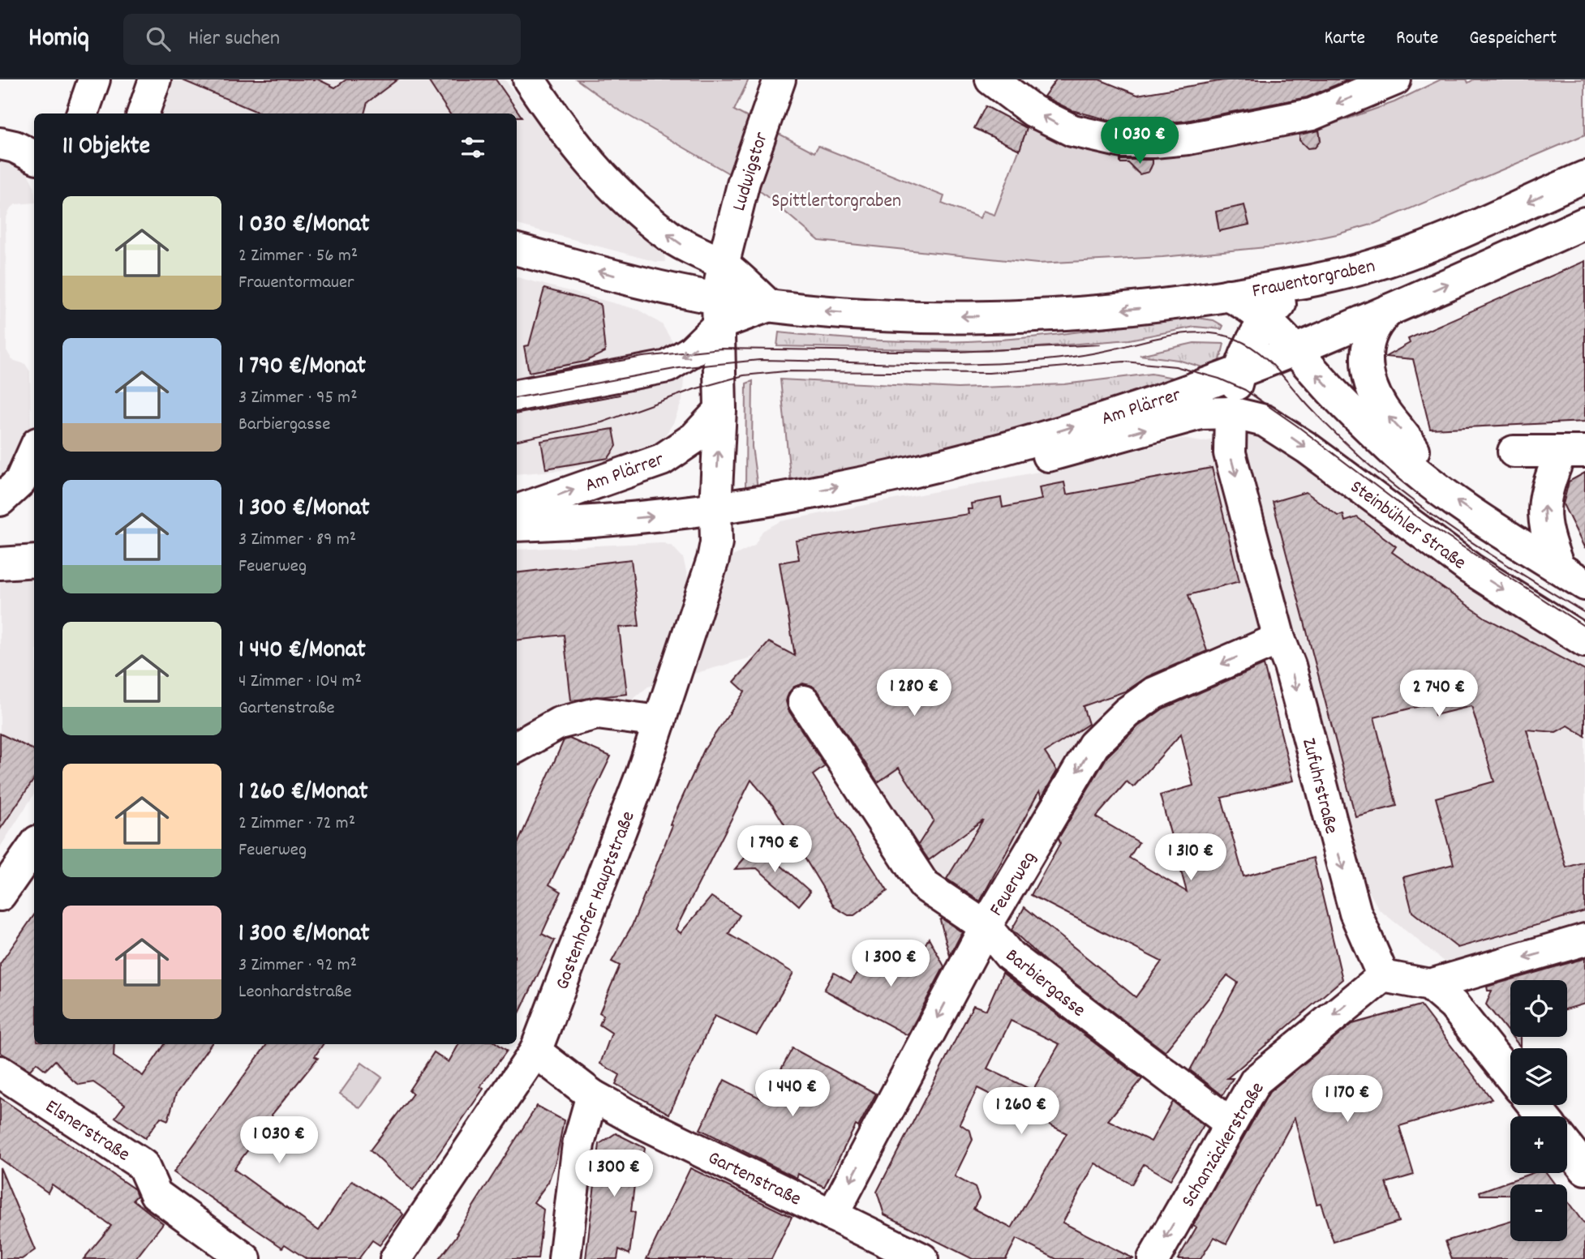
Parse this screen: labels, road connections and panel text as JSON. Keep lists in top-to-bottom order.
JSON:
{
  "streets": {
    "street": [
      "Ludwigstor",
      "Frauentorgraben",
      "Am Plärrer",
      "Steinbühler Straße",
      "Zufuhrstraße",
      "Feuerweg",
      "Gostenhofer Hauptstraße",
      "Barbiergasse",
      "Elsnerstraße",
      "Schanzäckerstraße",
      "Gartenstraße"
    ]
  },
  "crossings": [
    ["Frauentorgraben", "Zufuhrstraße"],
    ["Am Plärrer", "Steinbühler Straße"],
    ["Am Plärrer", "Zufuhrstraße"],
    ["Am Plärrer", "Gostenhofer Hauptstraße"],
    ["Steinbühler Straße", "Zufuhrstraße"],
    ["Zufuhrstraße", "Feuerweg"],
    ["Zufuhrstraße", "Schanzäckerstraße"],
    ["Feuerweg", "Barbiergasse"],
    ["Feuerweg", "Gartenstraße"],
    ["Gostenhofer Hauptstraße", "Gartenstraße"],
    ["Barbiergasse", "Schanzäckerstraße"]
  ],
  "one_way": ["Zufuhrstraße", "Feuerweg", "Schanzäckerstraße"],
  "parks": ["Spittlertorgraben"],
  "page": {
    "header": "Homiq",
    "search": "Hier suchen",
    "nav": ["Karte", "Route", "Gespeichert"],
    "heading": "11 Objekte",
    "price": [
      "1 030 €",
      "1 280 €",
      "2 740 €",
      "1 790 €",
      "1 310 €",
      "1 300 €",
      "1 440 €",
      "1 170 €",
      "1 260 €",
      "1 030 €",
      "1 300 €"
    ],
    "list": [
      {
        "name": "1 030 €/Monat",
        "note": "2 Zimmer · 56 m² · Frauentormauer"
      },
      {
        "name": "1 790 €/Monat",
        "note": "3 Zimmer · 95 m² · Barbiergasse"
      },
      {
        "name": "1 300 €/Monat",
        "note": "3 Zimmer · 89 m² · Feuerweg"
      },
      {
        "name": "1 440 €/Monat",
        "note": "4 Zimmer · 104 m² · Gartenstraße"
      },
      {
        "name": "1 260 €/Monat",
        "note": "2 Zimmer · 72 m² · Feuerweg"
      },
      {
        "name": "1 300 €/Monat",
        "note": "3 Zimmer · 92 m² · Leonhardstraße"
      }
    ],
    "map_buttons": ["+", "−"]
  }
}
